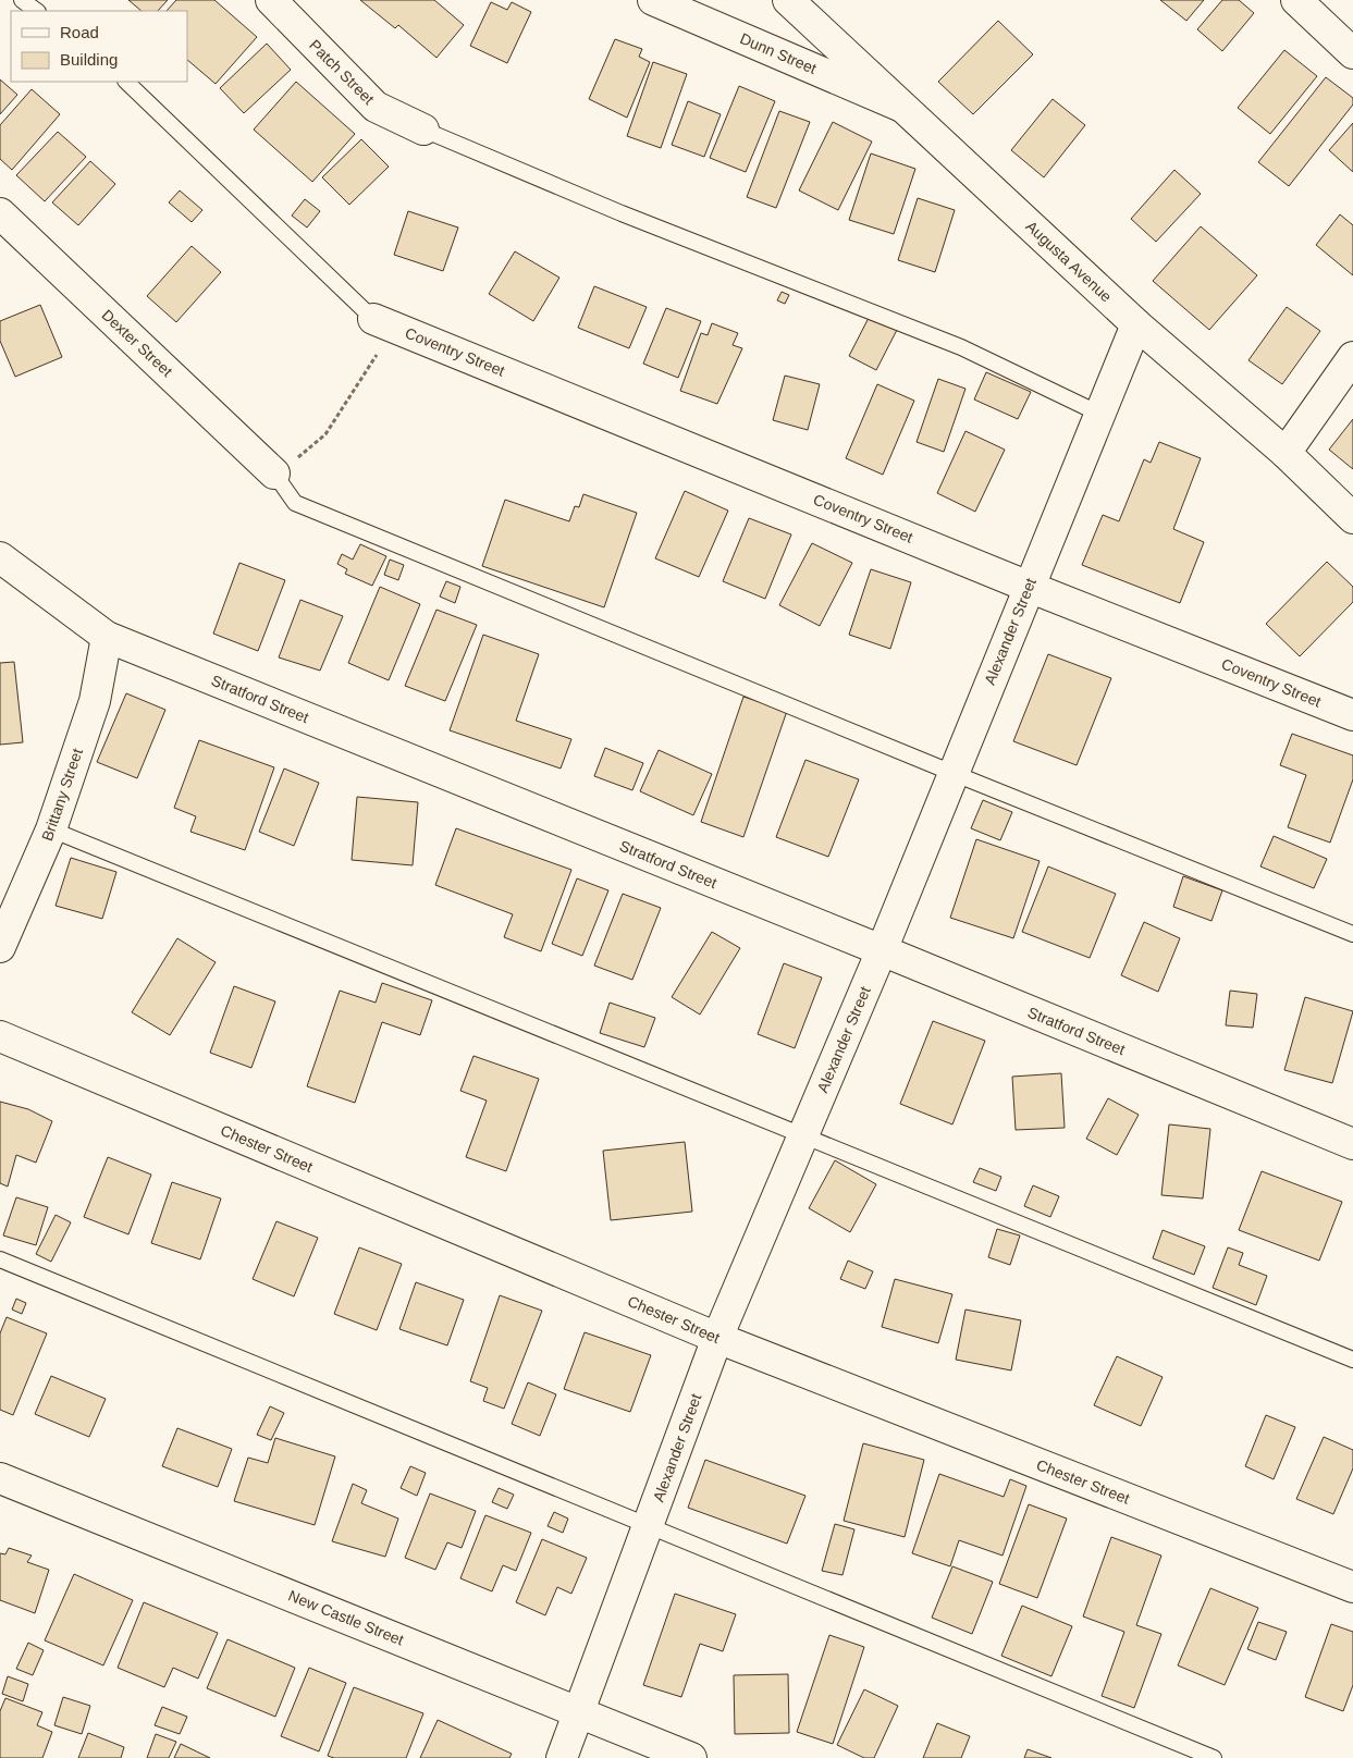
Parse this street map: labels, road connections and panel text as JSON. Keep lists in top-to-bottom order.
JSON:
{
  "streets": {
    "street": [
      "Dunn Street",
      "Patch Street",
      "Augusta Avenue",
      "Dexter Street",
      "Coventry Street",
      "Alexander Street",
      "Stratford Street",
      "Brittany Street",
      "Chester Street",
      "New Castle Street"
    ]
  },
  "crossings": [
    ["Dunn Street", "Augusta Avenue"],
    ["Augusta Avenue", "Alexander Street"],
    ["Coventry Street", "Alexander Street"],
    ["Alexander Street", "Stratford Street"],
    ["Alexander Street", "Chester Street"],
    ["Alexander Street", "New Castle Street"],
    ["Stratford Street", "Brittany Street"]
  ],
  "legend": ["Road", "Building"]
}
